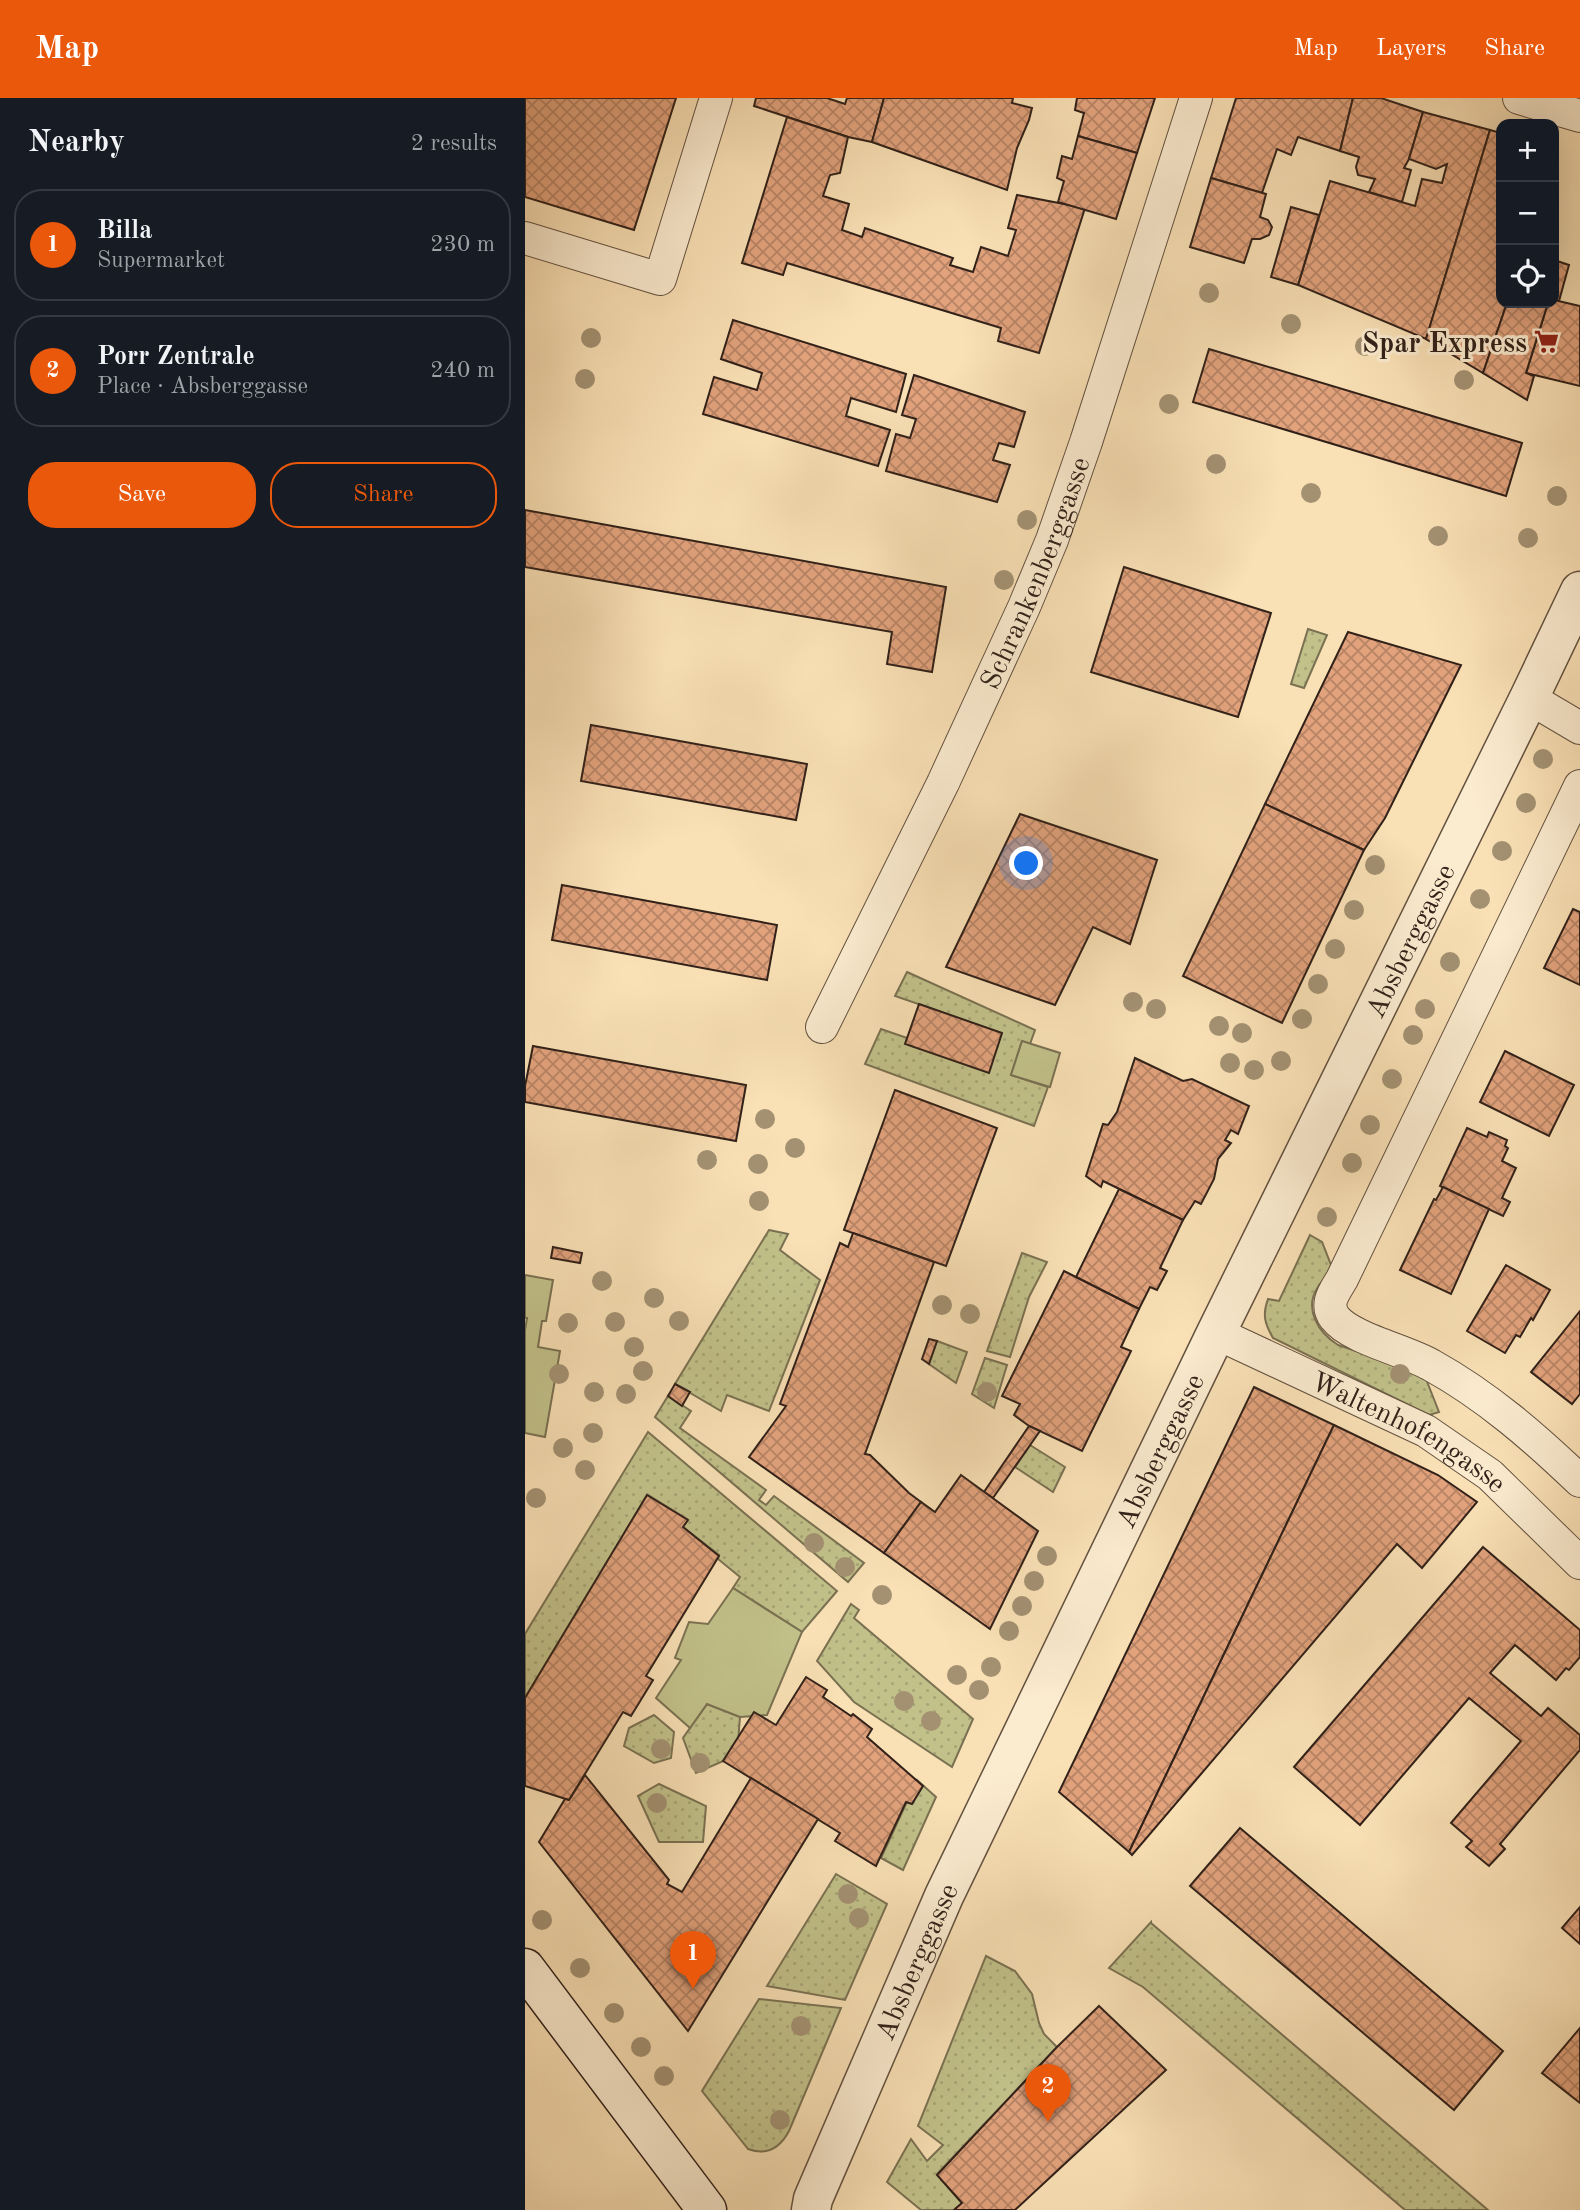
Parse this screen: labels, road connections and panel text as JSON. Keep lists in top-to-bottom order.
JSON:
{
  "streets": {
    "street": ["Schrankenberggasse", "Absberggasse", "Waltenhofengasse"]
  },
  "crossings": [
    ["Absberggasse", "Waltenhofengasse"]
  ],
  "places": {
    "supermarket": ["Spar Express"]
  },
  "page": {
    "header": "Map",
    "nav": ["Map", "Layers", "Share"],
    "heading": ["Nearby", "2 results"],
    "map_buttons": ["+", "−"],
    "list": [
      {
        "mark": "1",
        "name": "Billa",
        "note": "Supermarket",
        "value": "230 m"
      },
      {
        "mark": "2",
        "name": "Porr Zentrale",
        "note": "Place · Absberggasse",
        "value": "240 m"
      }
    ],
    "buttons": ["Save", "Share"],
    "pins": ["1", "2"]
  }
}
